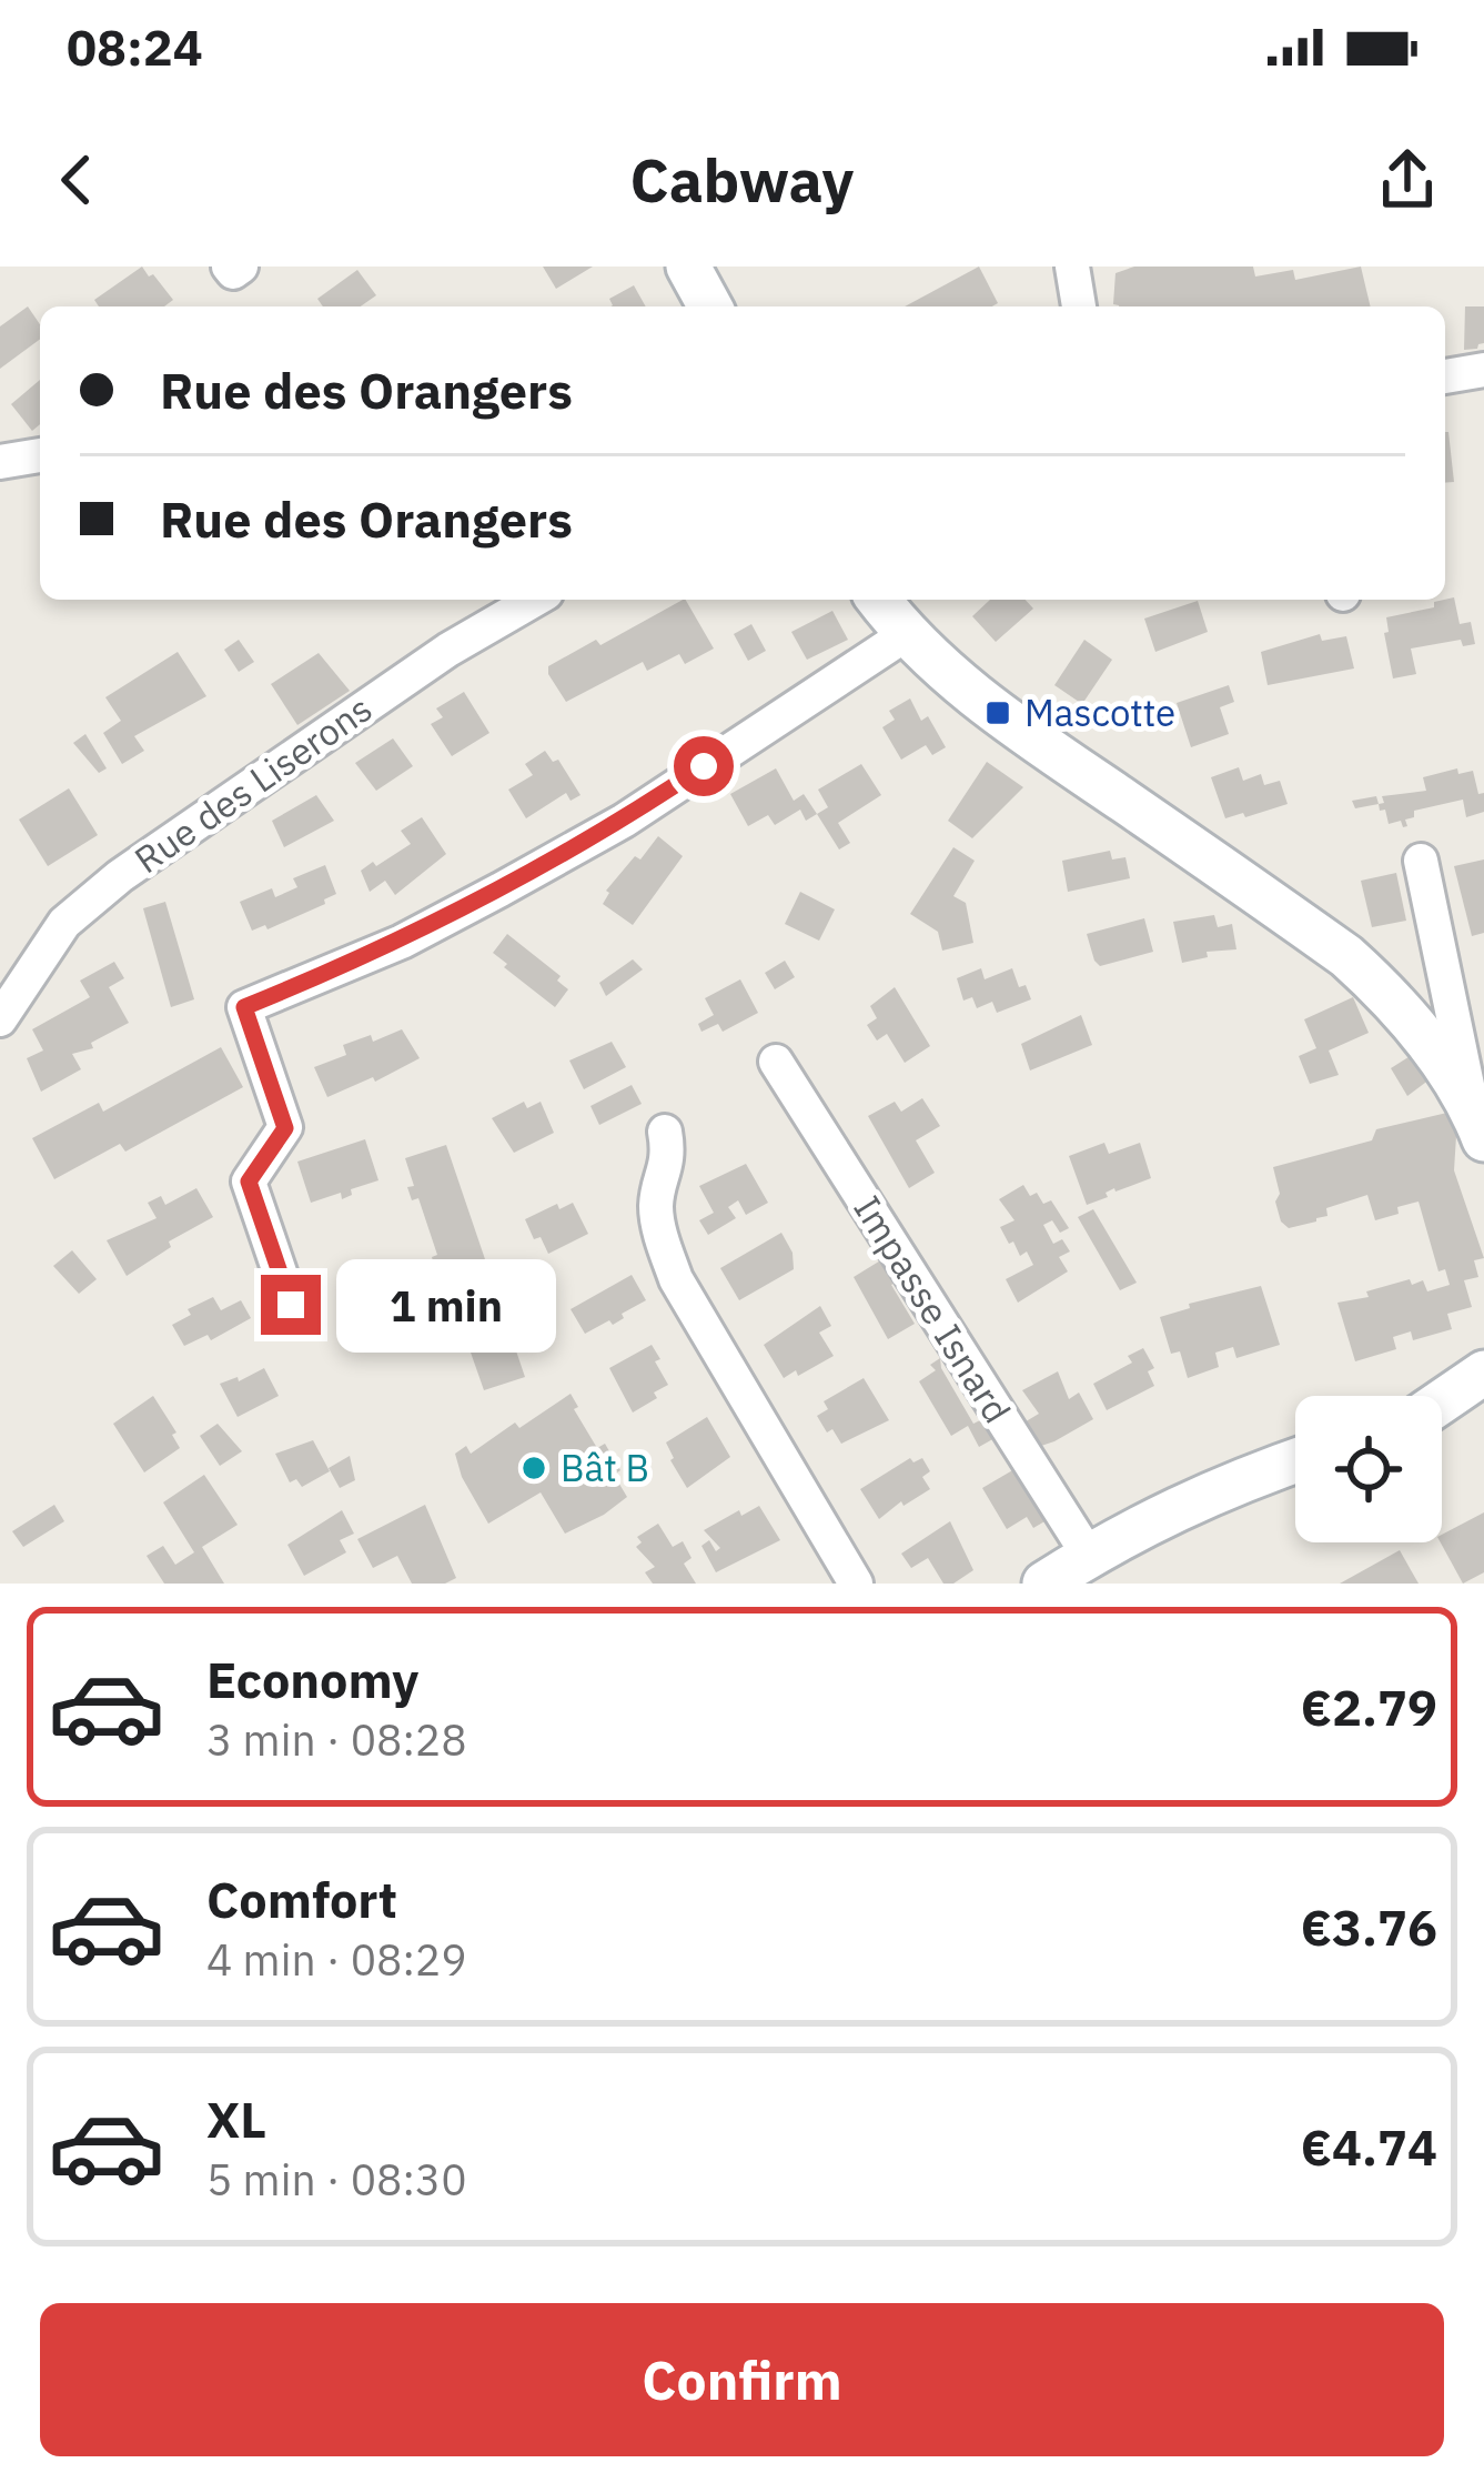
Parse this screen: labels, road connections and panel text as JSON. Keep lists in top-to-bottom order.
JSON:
{
  "streets": {
    "street": ["Rue des Liserons", "Impasse Isnard"]
  },
  "places": {
    "transit": ["Mascotte"],
    "other": ["Bât B"]
  },
  "page": {
    "status": "08:24",
    "header": "Cabway",
    "banner": ["Rue des Orangers", "Rue des Orangers"],
    "bubble": "1 min",
    "list": [
      {
        "name": "Economy",
        "note": "3 min · 08:28",
        "value": "€2.79"
      },
      {
        "name": "Comfort",
        "note": "4 min · 08:29",
        "value": "€3.76"
      },
      {
        "name": "XL",
        "note": "5 min · 08:30",
        "value": "€4.74"
      }
    ],
    "buttons": "Confirm"
  }
}
